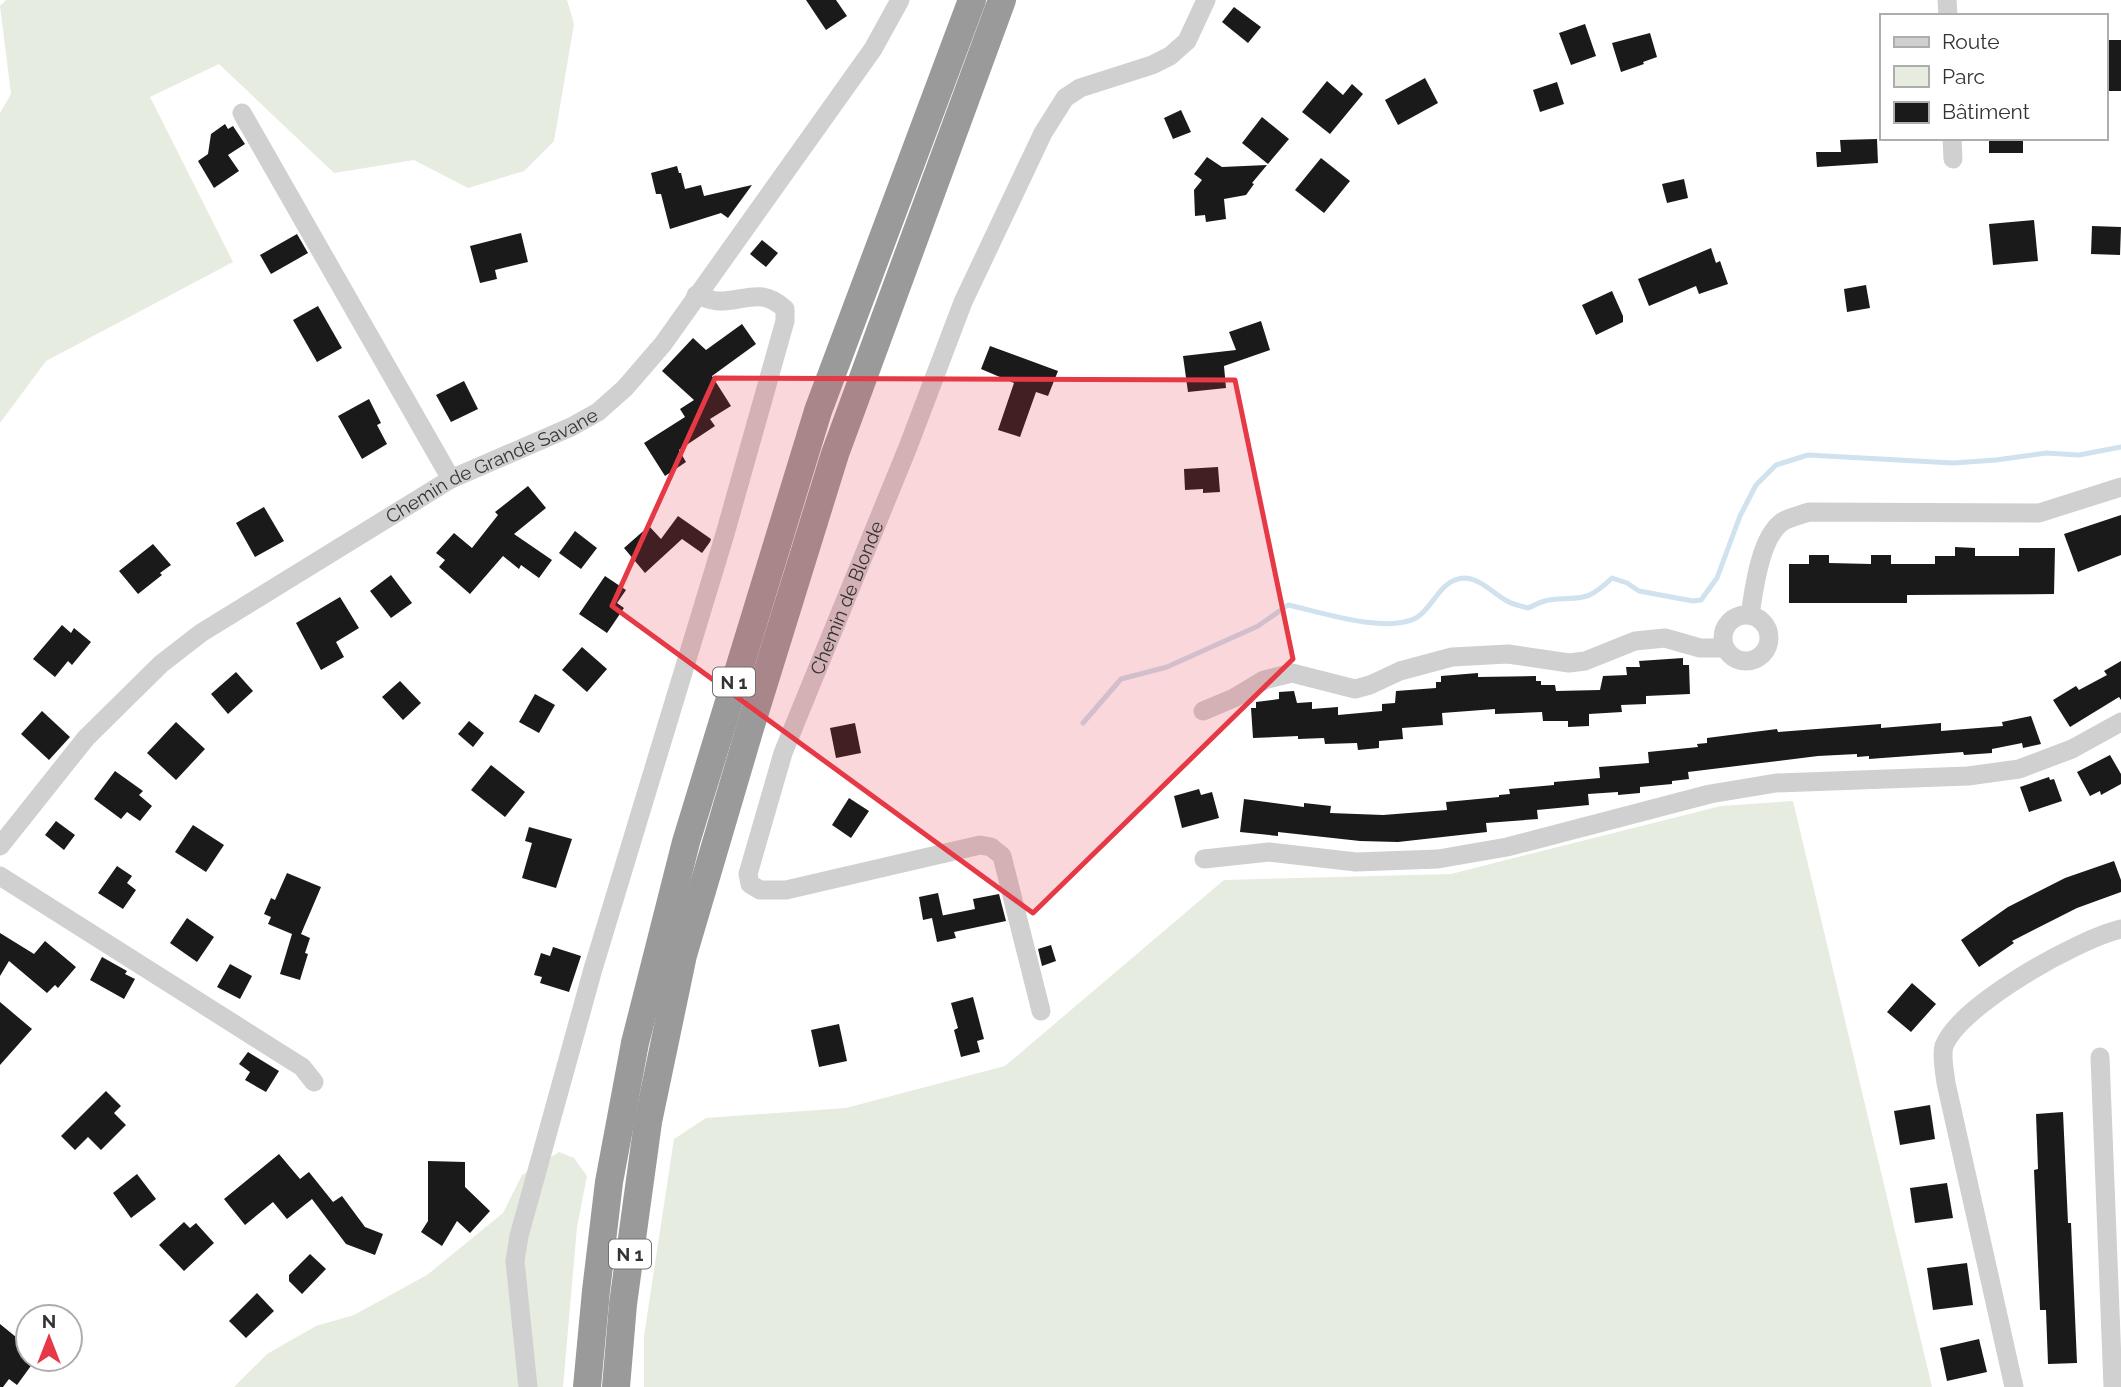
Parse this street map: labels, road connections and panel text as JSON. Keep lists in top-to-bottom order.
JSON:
{
  "streets": {
    "highway": ["N 1"],
    "street": ["Chemin de Grande Savane", "Chemin de Blonde"]
  },
  "legend": ["Route", "Parc", "Bâtiment"],
  "north": "top"
}
